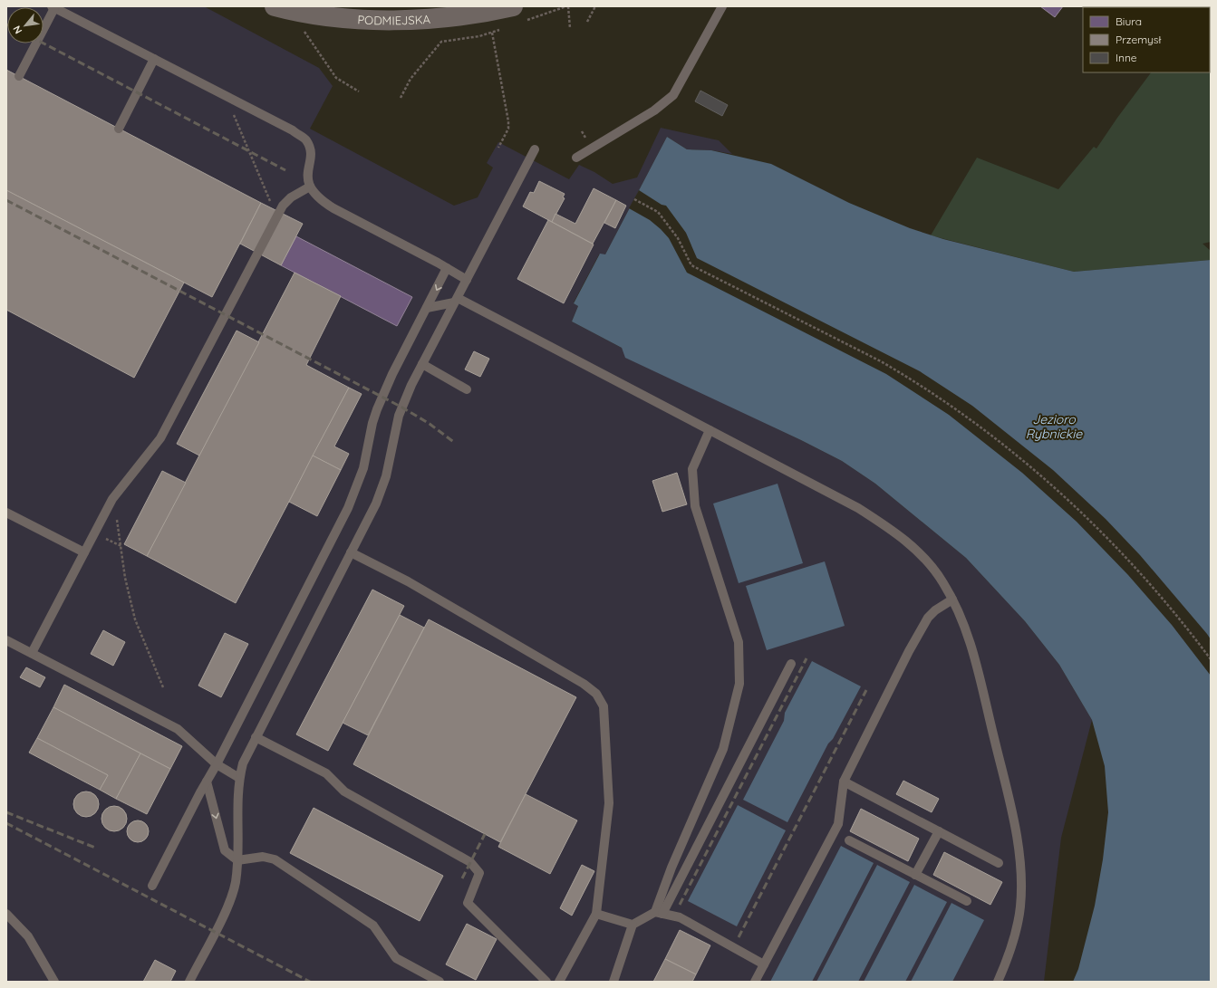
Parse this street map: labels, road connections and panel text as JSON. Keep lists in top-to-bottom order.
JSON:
{
  "streets": {
    "street": ["PODMIEJSKA"]
  },
  "water": ["Jezioro Rybnickie"],
  "legend": ["Biura", "Przemysł", "Inne"],
  "north": "bottom left"
}
